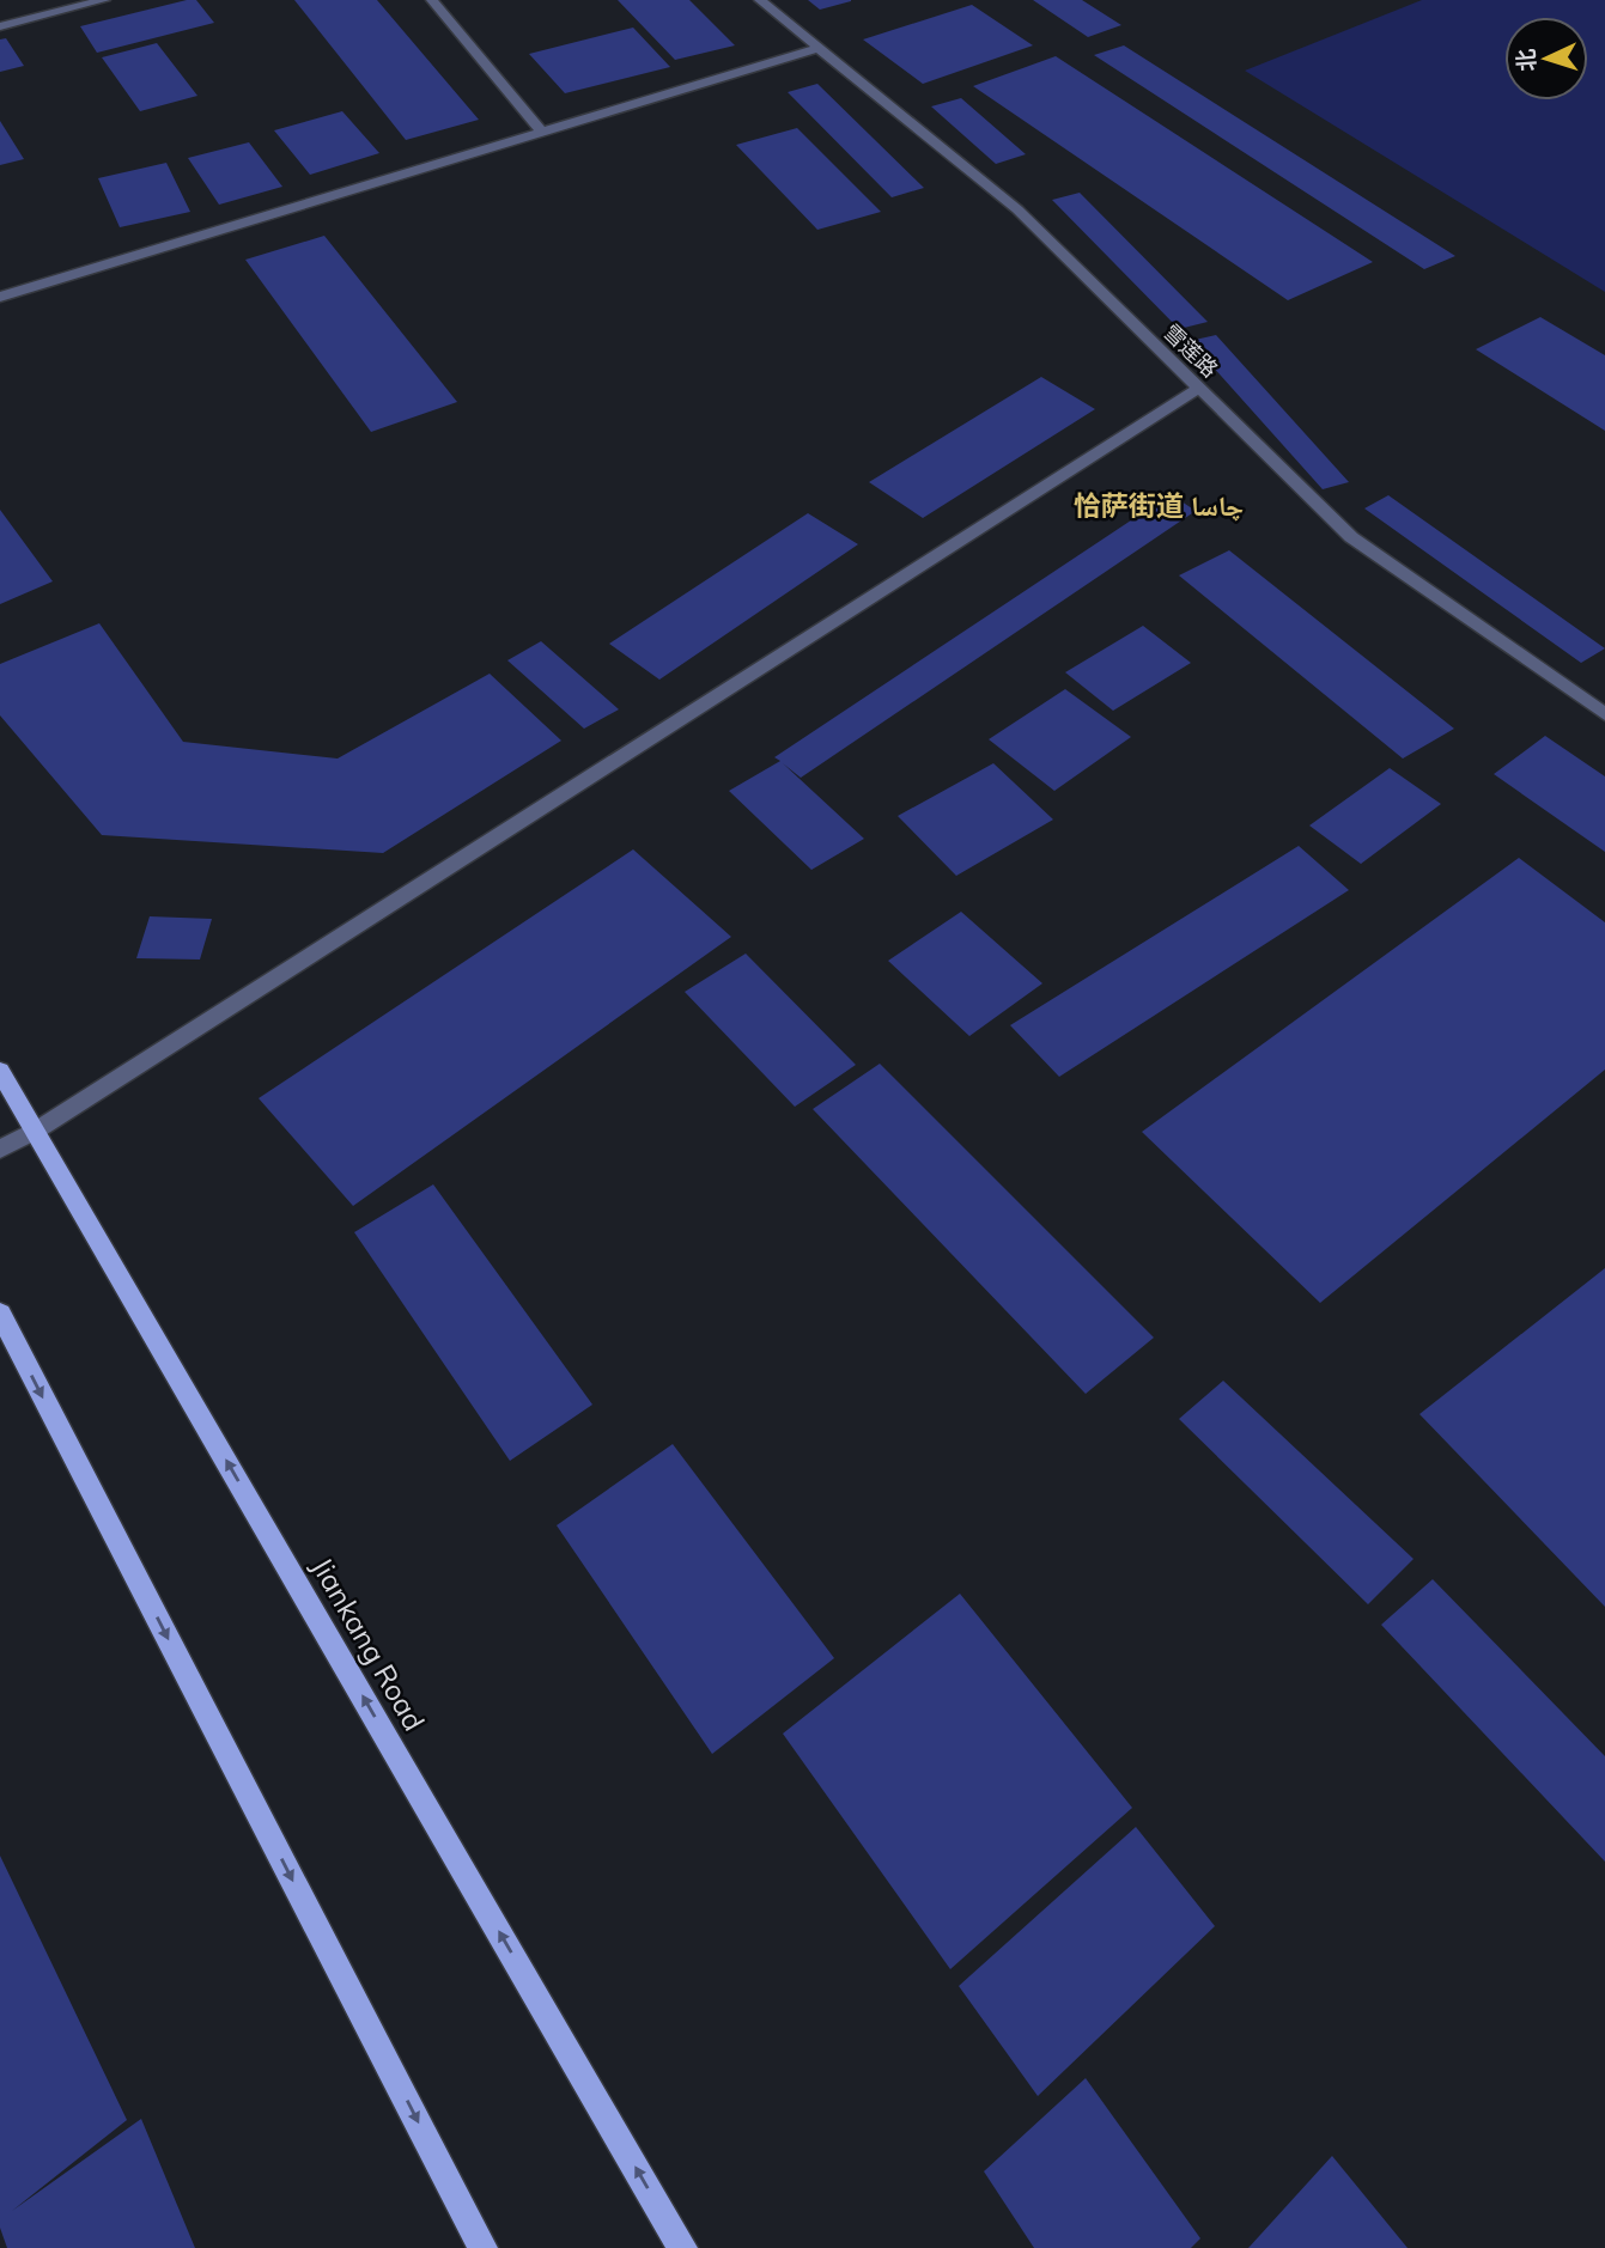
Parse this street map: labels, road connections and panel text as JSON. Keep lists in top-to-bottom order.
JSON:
{
  "streets": {
    "main road": ["Jiankang Road"],
    "street": ["雪莲路"]
  },
  "districts": ["恰萨街道 چاسا"],
  "north": "left"
}
